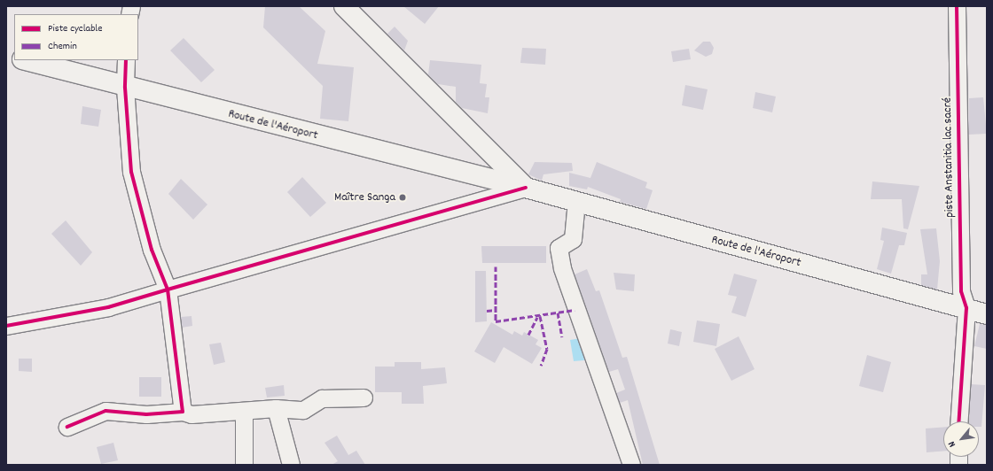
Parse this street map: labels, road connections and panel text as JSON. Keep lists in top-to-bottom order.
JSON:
{
  "streets": {
    "main road": ["Route de l'Aéroport"],
    "street": ["piste Anstanitia lac sacré"]
  },
  "crossings": [
    ["Route de l'Aéroport", "piste Anstanitia lac sacré"]
  ],
  "places": ["Maître Sanga"],
  "legend": ["Piste cyclable", "Chemin"],
  "north": "bottom left"
}
